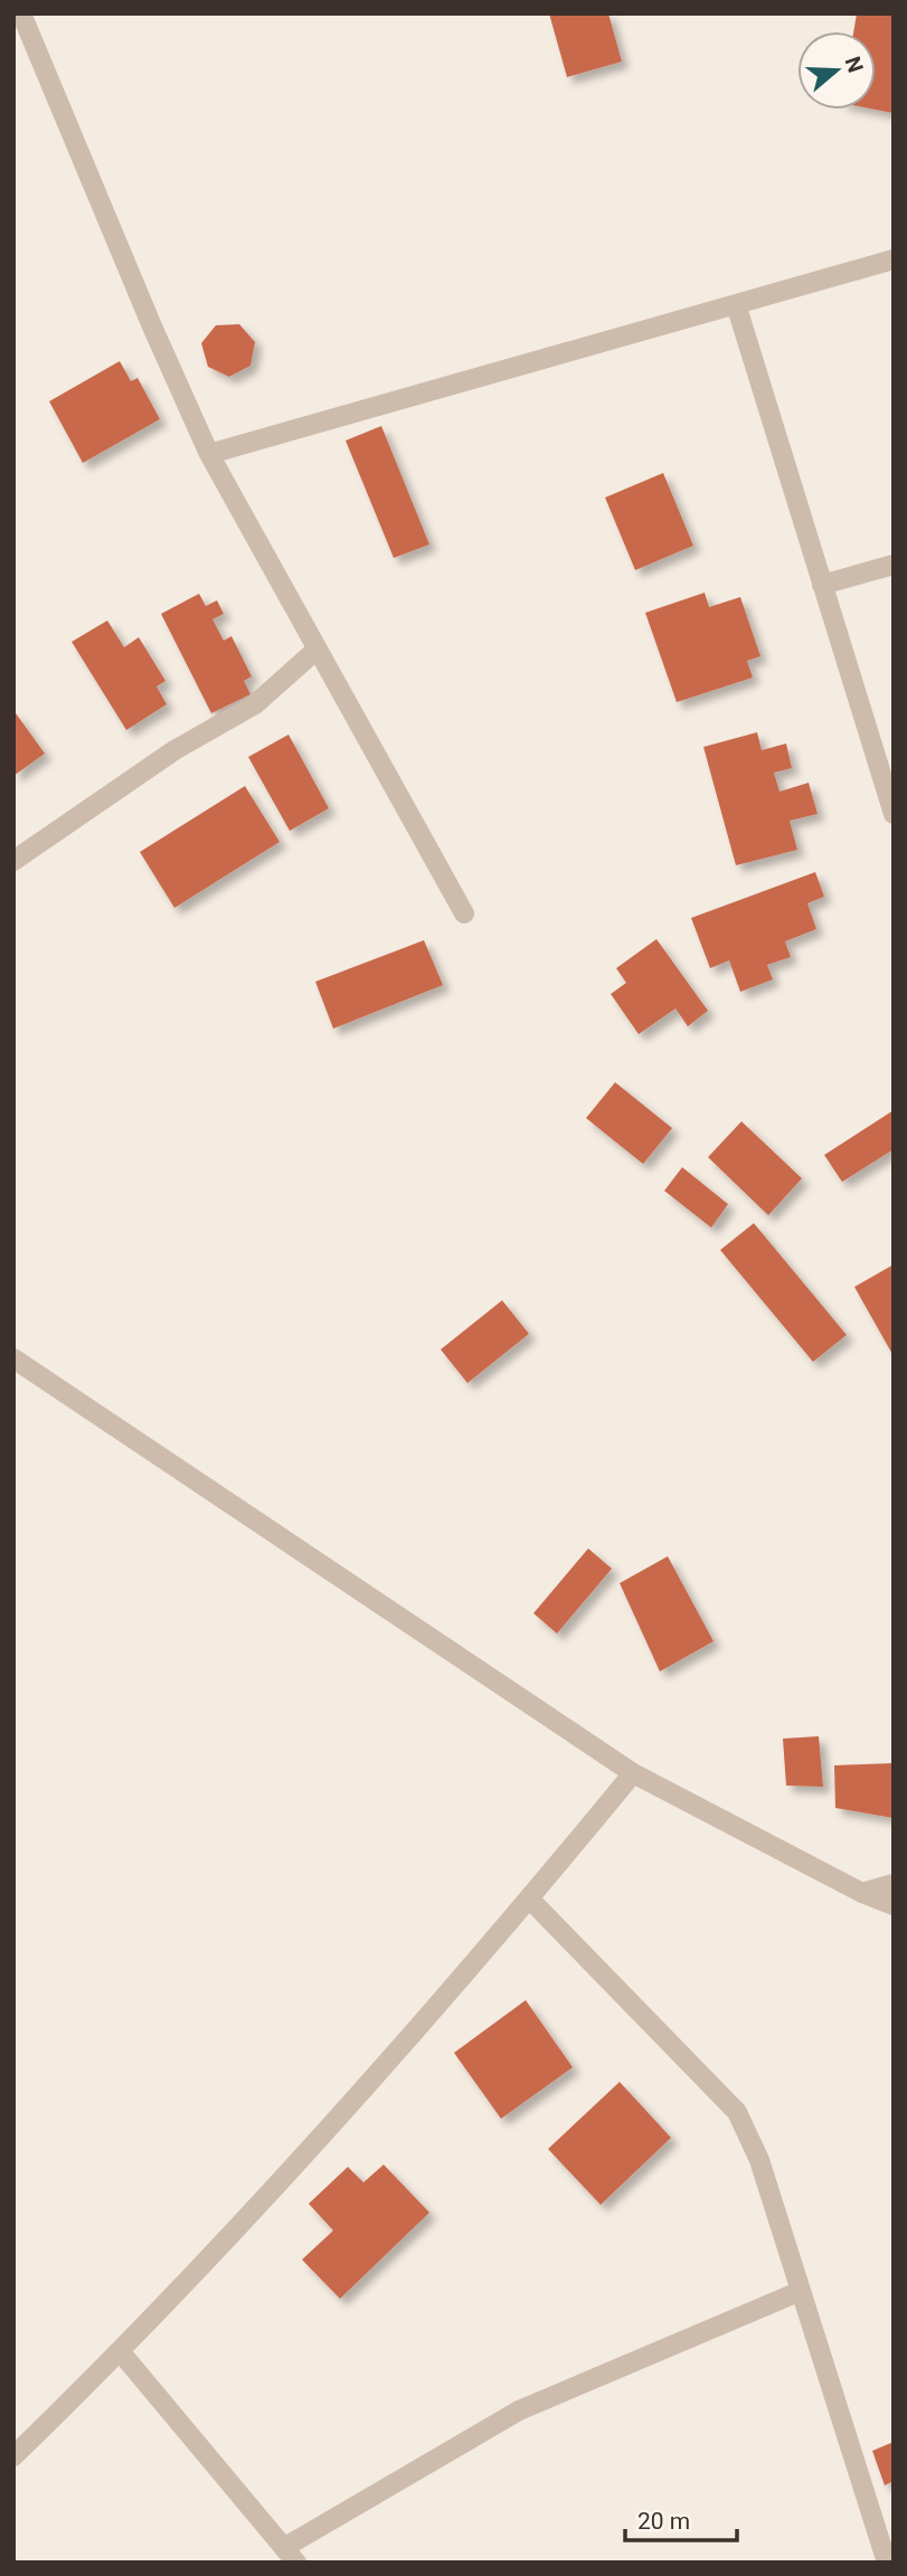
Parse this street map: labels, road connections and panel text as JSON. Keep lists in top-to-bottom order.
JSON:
{
  "scale_bar": "20 m",
  "north": "right"
}
